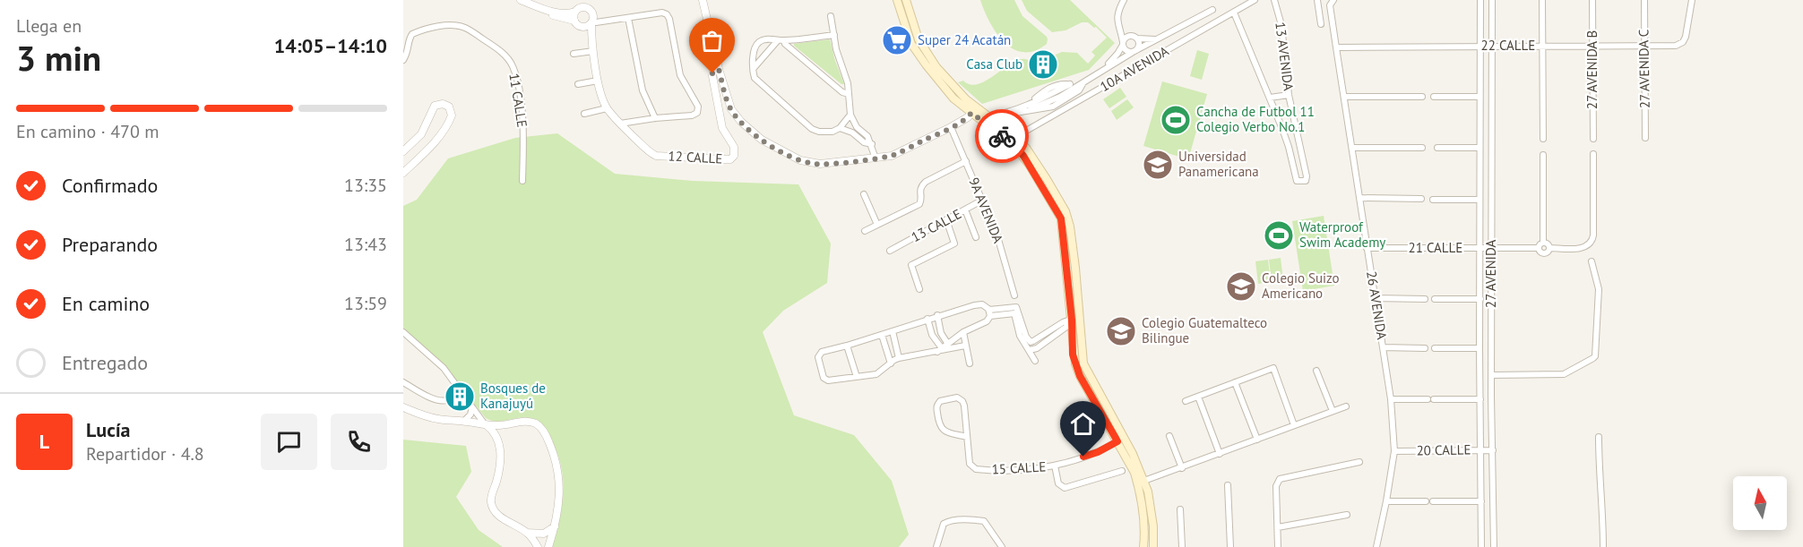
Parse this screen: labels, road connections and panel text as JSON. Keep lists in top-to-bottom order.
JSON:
{
  "streets": {
    "street": [
      "22 CALLE",
      "13 AVENIDA",
      "10A AVENIDA",
      "27 AVENIDA C",
      "27 AVENIDA B",
      "11 CALLE",
      "12 CALLE",
      "9A AVENIDA",
      "13 CALLE",
      "21 CALLE",
      "27 AVENIDA",
      "26 AVENIDA",
      "20 CALLE",
      "15 CALLE"
    ]
  },
  "crossings": [
    ["22 CALLE", "27 AVENIDA C"],
    ["22 CALLE", "27 AVENIDA B"],
    ["22 CALLE", "27 AVENIDA"],
    ["22 CALLE", "26 AVENIDA"],
    ["13 AVENIDA", "10A AVENIDA"],
    ["9A AVENIDA", "13 CALLE"],
    ["21 CALLE", "27 AVENIDA"],
    ["21 CALLE", "26 AVENIDA"],
    ["27 AVENIDA", "20 CALLE"],
    ["26 AVENIDA", "20 CALLE"]
  ],
  "places": {
    "supermarket": ["Super 24 Acatán"],
    "building": ["Casa Club", "Bosques de Kanajuyú"],
    "sports": ["Cancha de Futbol 11 Colegio Verbo No.1", "Waterproof Swim Academy"],
    "school or university": ["Universidad Panamericana", "Colegio Suizo Americano", "Colegio Guatemalteco Bilingue"]
  },
  "north": "top",
  "page": {
    "heading": ["3 min", "Llega en", "14:05–14:10"],
    "panel": ["Lucía", "Repartidor · 4.8"],
    "bar": "En camino · 470 m",
    "list": [
      ["Confirmado", "13:35"],
      ["Preparando", "13:43"],
      ["En camino", "13:59"],
      "Entregado"
    ],
    "round": "L"
  }
}
